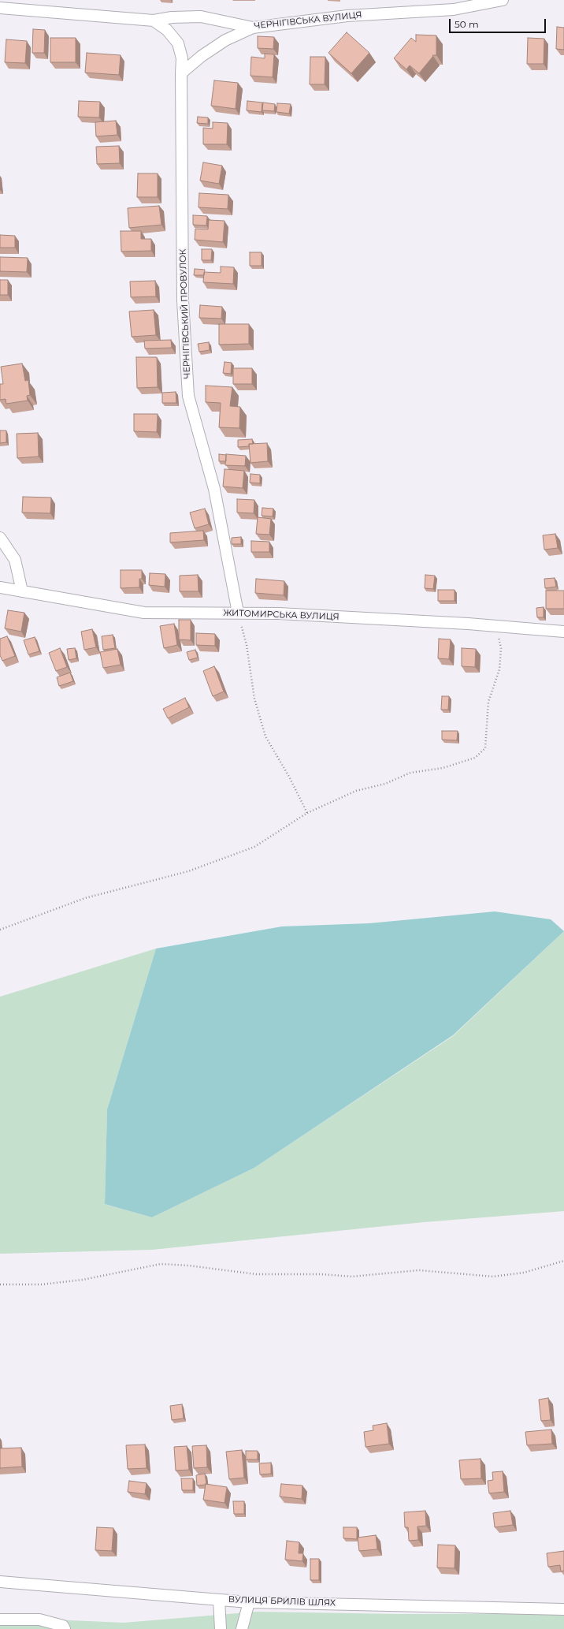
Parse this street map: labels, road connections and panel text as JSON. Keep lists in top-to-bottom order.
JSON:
{
  "streets": {
    "street": [
      "ЧЕРНІГІВСЬКА ВУЛИЦЯ",
      "ЧЕРНІГІВСЬКИЙ ПРОВУЛОК",
      "ЖИТОМИРСЬКА ВУЛИЦЯ",
      "ВУЛИЦЯ БРИЛІВ ШЛЯХ"
    ]
  },
  "crossings": [
    ["ЧЕРНІГІВСЬКА ВУЛИЦЯ", "ЧЕРНІГІВСЬКИЙ ПРОВУЛОК"],
    ["ЧЕРНІГІВСЬКИЙ ПРОВУЛОК", "ЖИТОМИРСЬКА ВУЛИЦЯ"]
  ],
  "scale_bar": "50 m"
}
